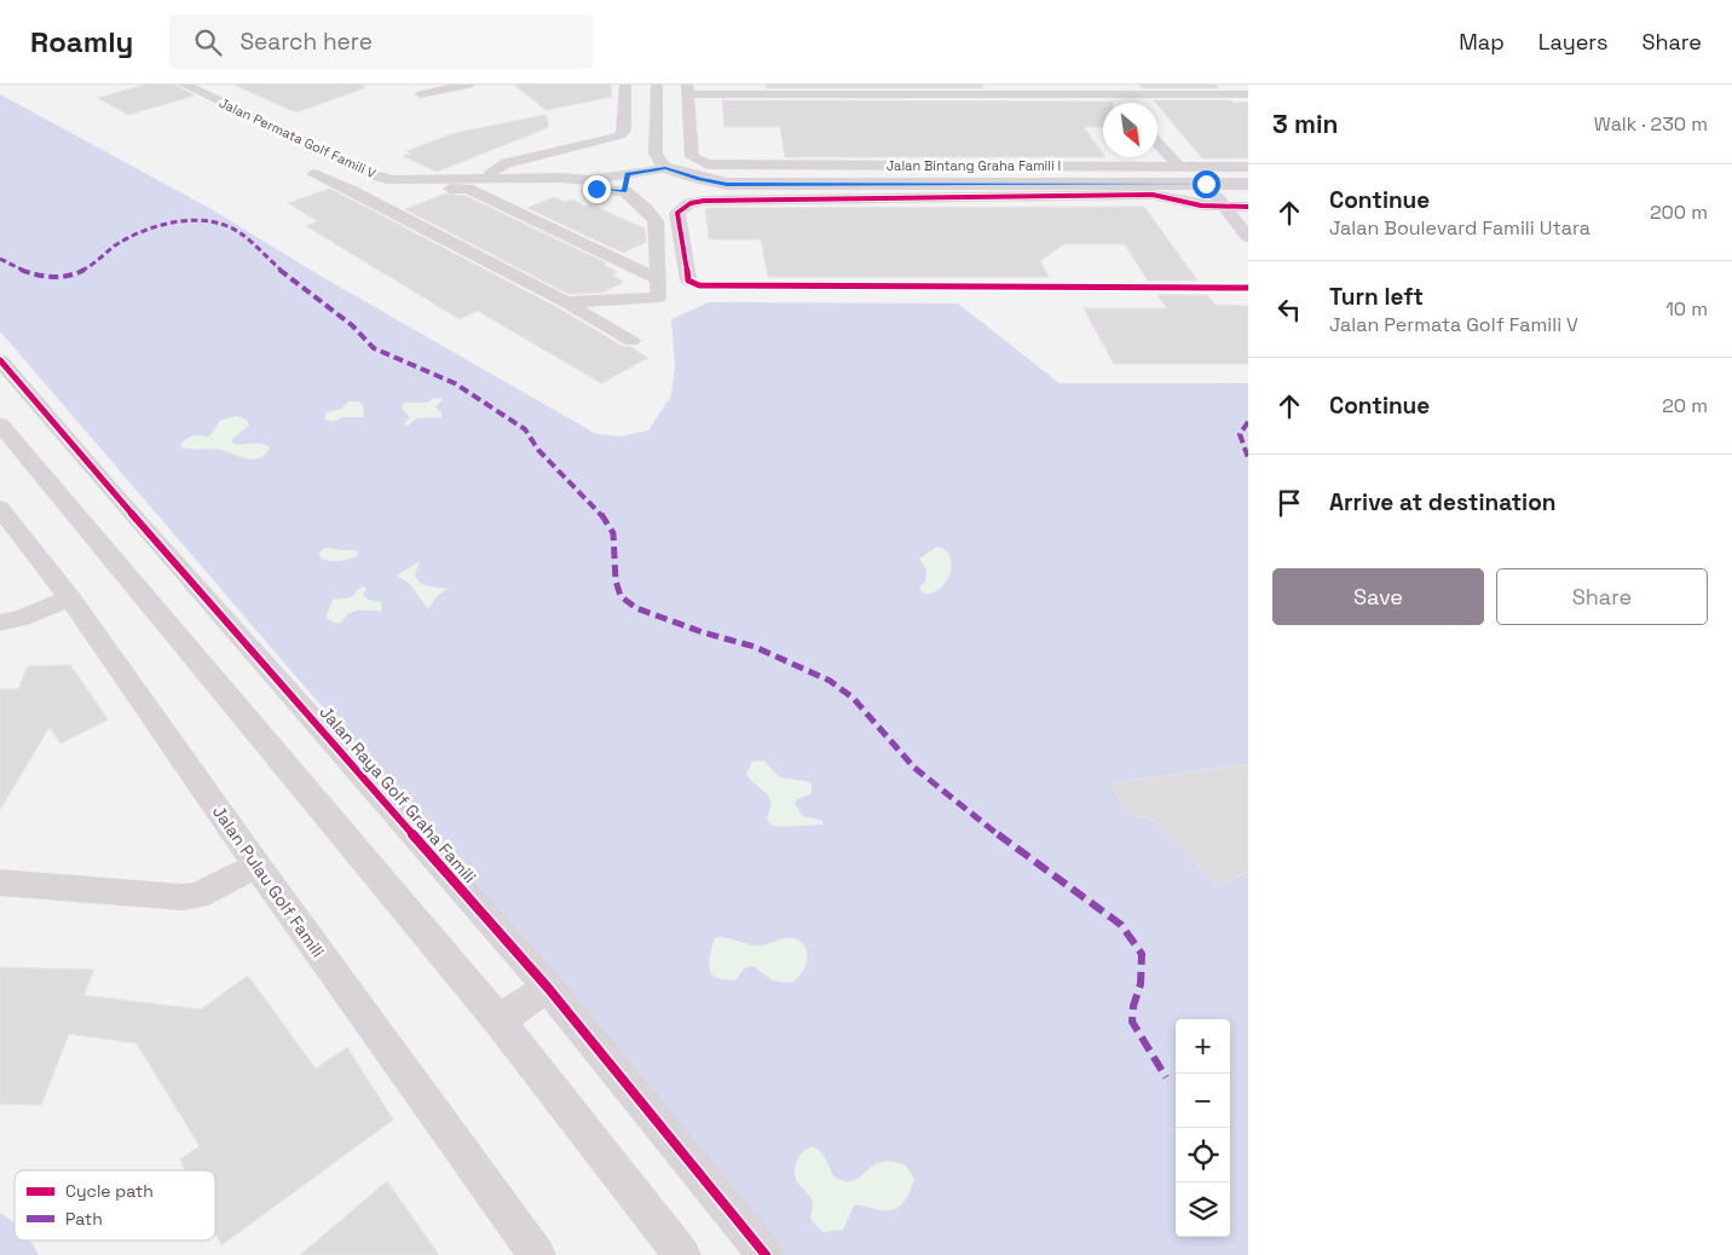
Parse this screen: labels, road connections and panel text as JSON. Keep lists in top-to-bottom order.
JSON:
{
  "streets": {
    "street": [
      "Jalan Permata Golf Famili V",
      "Jalan Bintang Graha Famili I",
      "Jalan Raya Golf Graha Famili",
      "Jalan Pulau Golf Famili"
    ]
  },
  "legend": ["Cycle path", "Path"],
  "north": "bottom right",
  "page": {
    "header": "Roamly",
    "search": "Search here",
    "nav": ["Map", "Layers", "Share"],
    "heading": ["3 min", "Walk · 230 m"],
    "list": [
      ["Continue", "Jalan Boulevard Famili Utara", "200 m"],
      ["Turn left", "Jalan Permata Golf Famili V", "10 m"],
      ["Continue", "20 m"],
      "Arrive at destination"
    ],
    "buttons": ["Save", "Share"],
    "map_buttons": ["+", "−"]
  }
}
